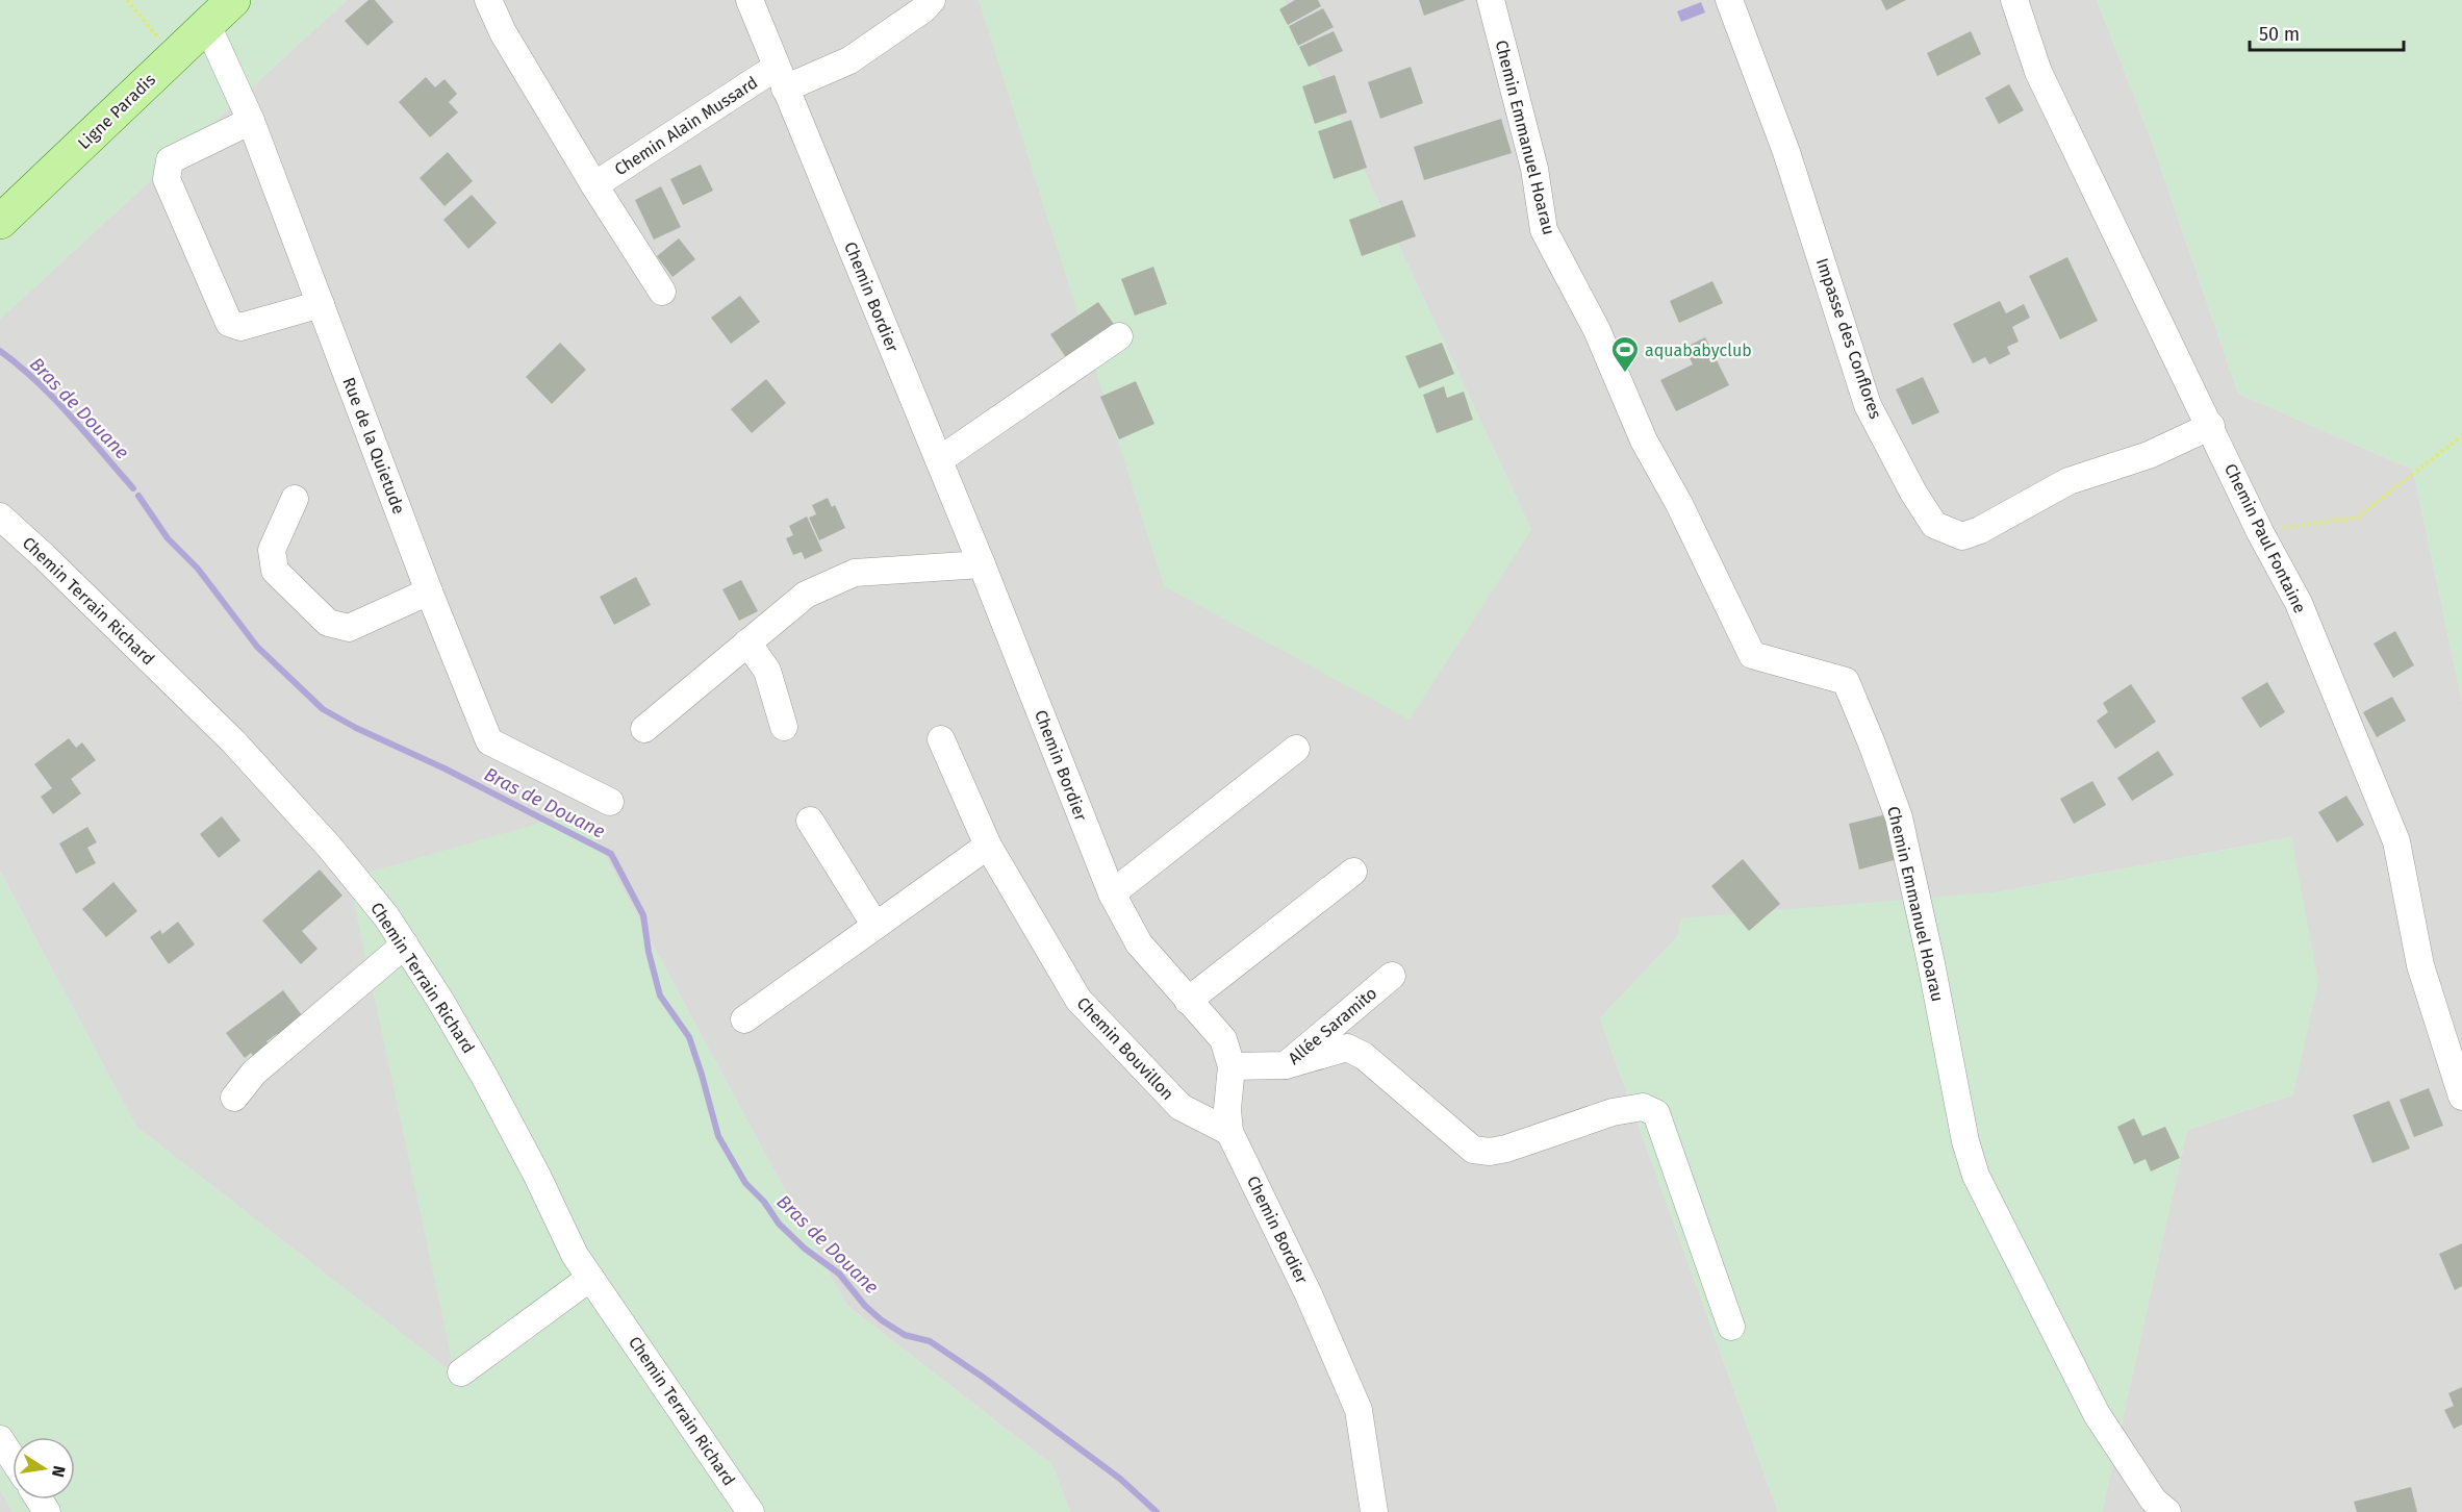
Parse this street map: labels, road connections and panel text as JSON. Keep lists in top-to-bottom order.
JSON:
{
  "streets": {
    "main road": ["Ligne Paradis"],
    "street": [
      "Chemin Alain Mussard",
      "Chemin Emmanuel Hoarau",
      "Chemin Bordier",
      "Impasse des Conflores",
      "Rue de la Quietude",
      "Chemin Paul Fontaine",
      "Chemin Terrain Richard",
      "Allée Saramito",
      "Chemin Bouvillon"
    ]
  },
  "crossings": [
    ["Ligne Paradis", "Rue de la Quietude"],
    ["Chemin Alain Mussard", "Chemin Bordier"],
    ["Chemin Bordier", "Allée Saramito"],
    ["Chemin Bordier", "Chemin Bouvillon"],
    ["Impasse des Conflores", "Chemin Paul Fontaine"]
  ],
  "water": ["Bras de Douane"],
  "places": {
    "sports": ["aquababyclub"]
  },
  "scale_bar": "50 m",
  "north": "right"
}
